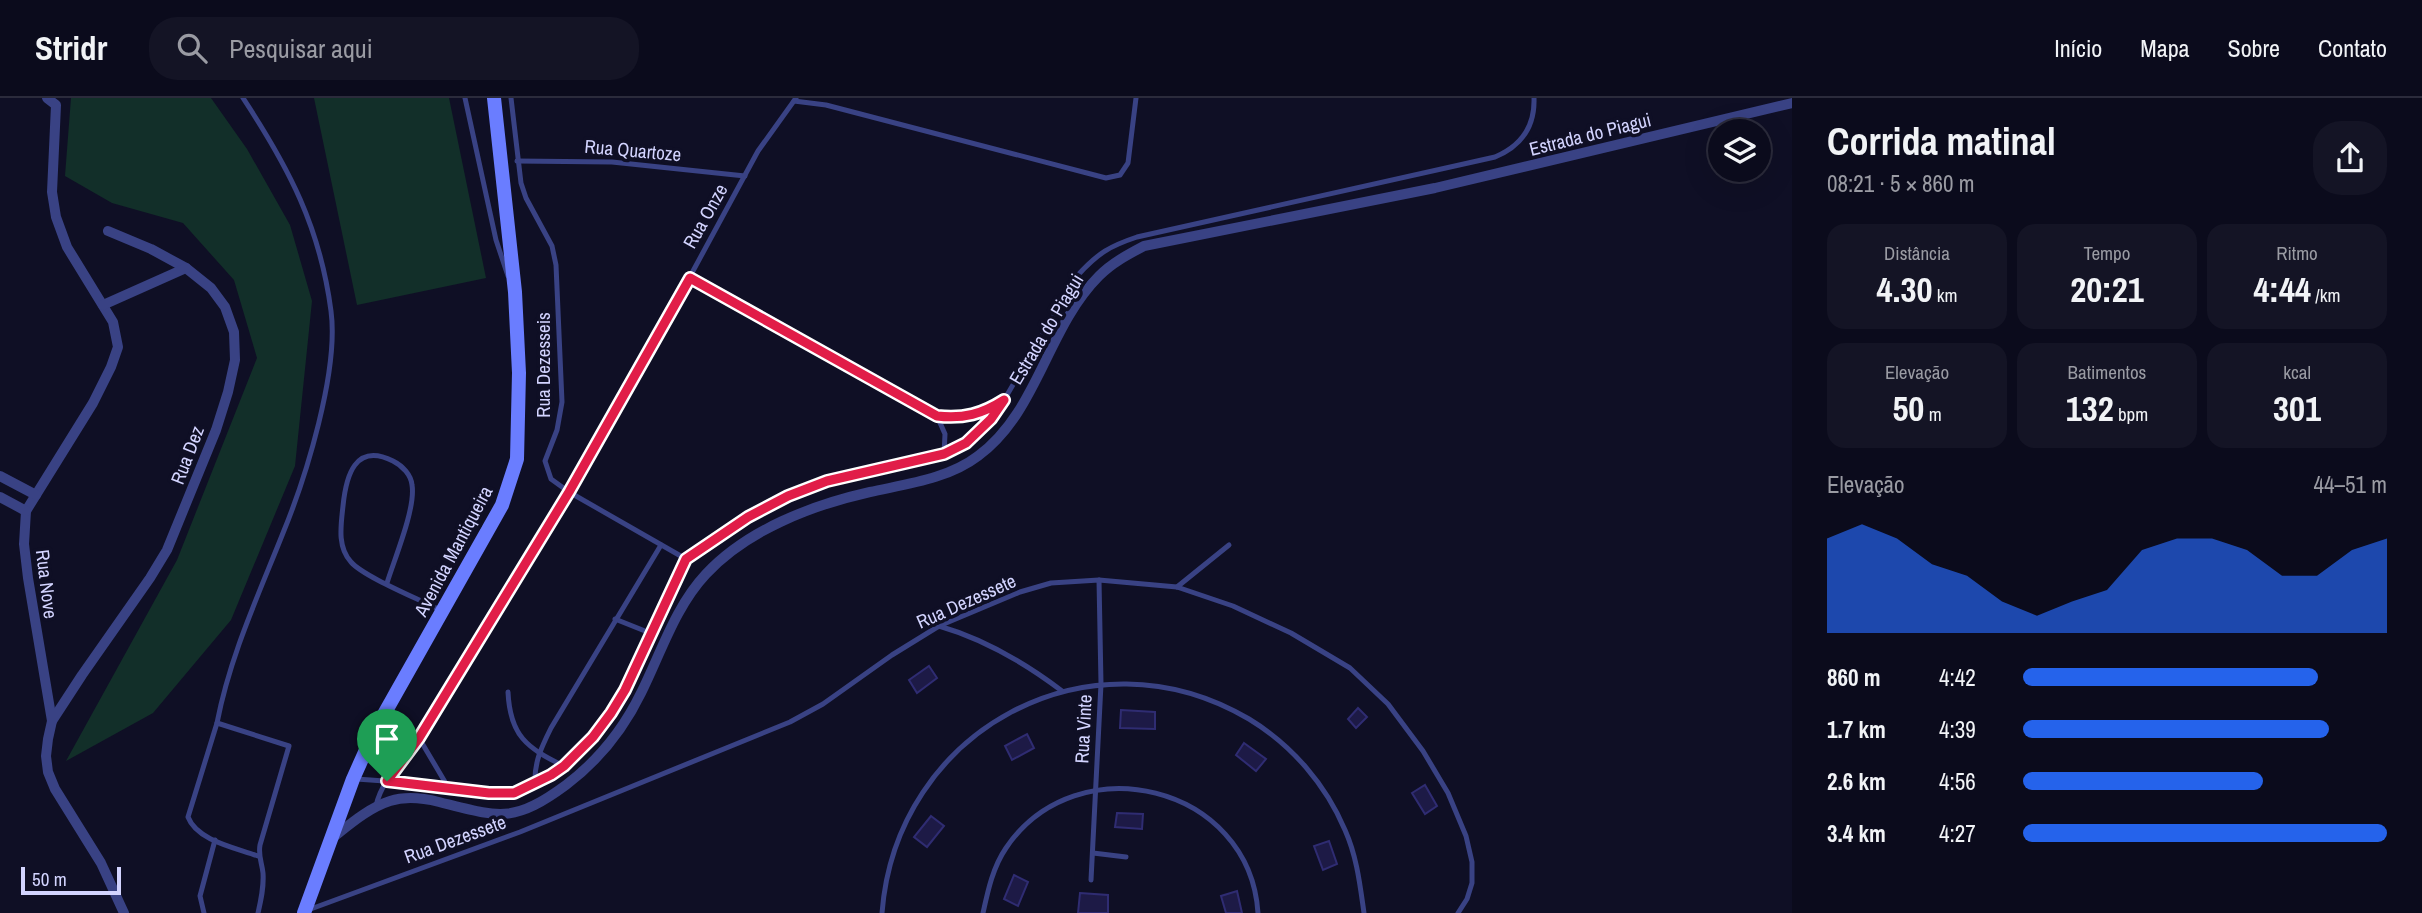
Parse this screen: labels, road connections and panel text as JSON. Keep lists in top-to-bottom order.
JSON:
{
  "streets": {
    "street": [
      "Estrada do Piagui",
      "Rua Dez",
      "Avenida Mantiqueira",
      "Rua Nove"
    ],
    "lane": [
      "Rua Quartoze",
      "Rua Onze",
      "Rua Dezesseis",
      "Rua Dezessete",
      "Rua Vinte"
    ]
  },
  "crossings": [
    ["Estrada do Piagui", "Rua Onze"],
    ["Estrada do Piagui", "Avenida Mantiqueira"],
    ["Rua Quartoze", "Rua Onze"],
    ["Rua Quartoze", "Rua Dezesseis"],
    ["Rua Onze", "Rua Dezesseis"],
    ["Rua Dez", "Rua Nove"],
    ["Avenida Mantiqueira", "Rua Dezessete"],
    ["Rua Dezessete", "Rua Vinte"]
  ],
  "scale_bar": "50 m",
  "page": {
    "header": "Stridr",
    "search": "Pesquisar aqui",
    "nav": [
      "Início",
      "Mapa",
      "Sobre",
      "Contato"
    ],
    "heading": ["Corrida matinal", "08:21 · 5 × 860 m"],
    "stats": [
      ["Distância", "4.30 km"],
      ["Tempo", "20:21"],
      ["Ritmo", "4:44 /km"],
      ["Elevação", "50 m"],
      ["Batimentos", "132 bpm"],
      ["kcal", "301"]
    ],
    "chart": ["Elevação", "44–51 m"],
    "list": [
      {
        "name": "860 m",
        "note": "4:42"
      },
      {
        "name": "1.7 km",
        "note": "4:39"
      },
      {
        "name": "2.6 km",
        "note": "4:56"
      },
      {
        "name": "3.4 km",
        "note": "4:27"
      }
    ],
    "scale": "50 m"
  }
}
